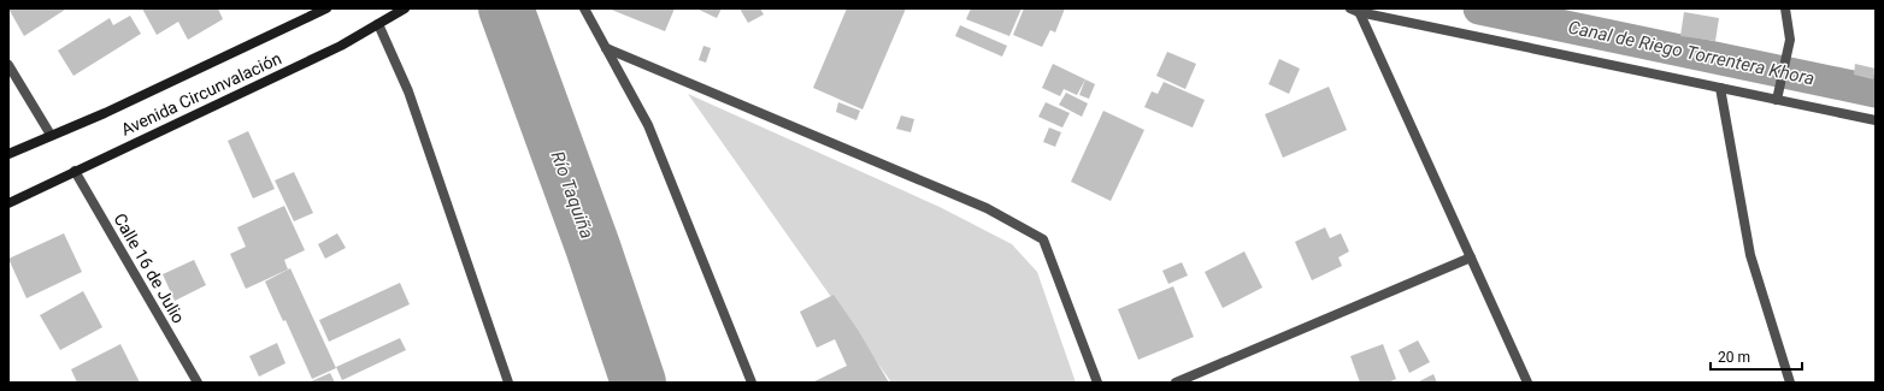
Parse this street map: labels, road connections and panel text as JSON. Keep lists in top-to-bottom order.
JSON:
{
  "streets": {
    "main road": ["Avenida Circunvalación"],
    "street": ["Calle 16 de Julio"]
  },
  "crossings": [
    ["Avenida Circunvalación", "Calle 16 de Julio"]
  ],
  "water": ["Canal de Riego Torrentera Khora", "Río Taquiña"],
  "scale_bar": "20 m"
}
